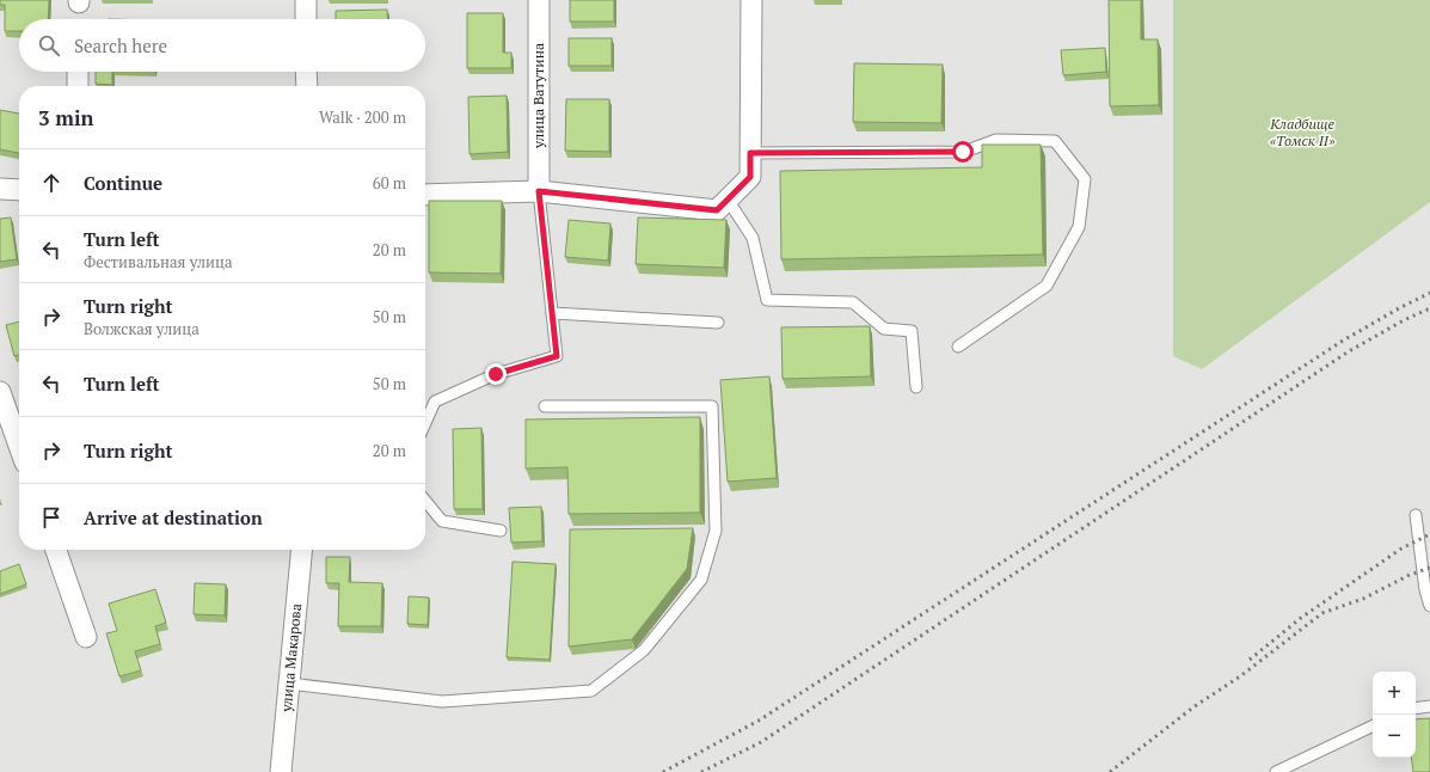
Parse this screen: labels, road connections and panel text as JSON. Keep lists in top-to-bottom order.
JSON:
{
  "streets": {
    "street": ["улица Ватутина", "улица Макарова"]
  },
  "parks": ["Кладбище «Томск II»"],
  "page": {
    "search": "Search here",
    "heading": ["3 min", "Walk · 200 m"],
    "list": [
      ["Continue", "60 m"],
      ["Turn left", "Фестивальная улица", "20 m"],
      ["Turn right", "Волжская улица", "50 m"],
      ["Turn left", "50 m"],
      ["Turn right", "20 m"],
      "Arrive at destination"
    ],
    "map_buttons": ["+", "−"]
  }
}
